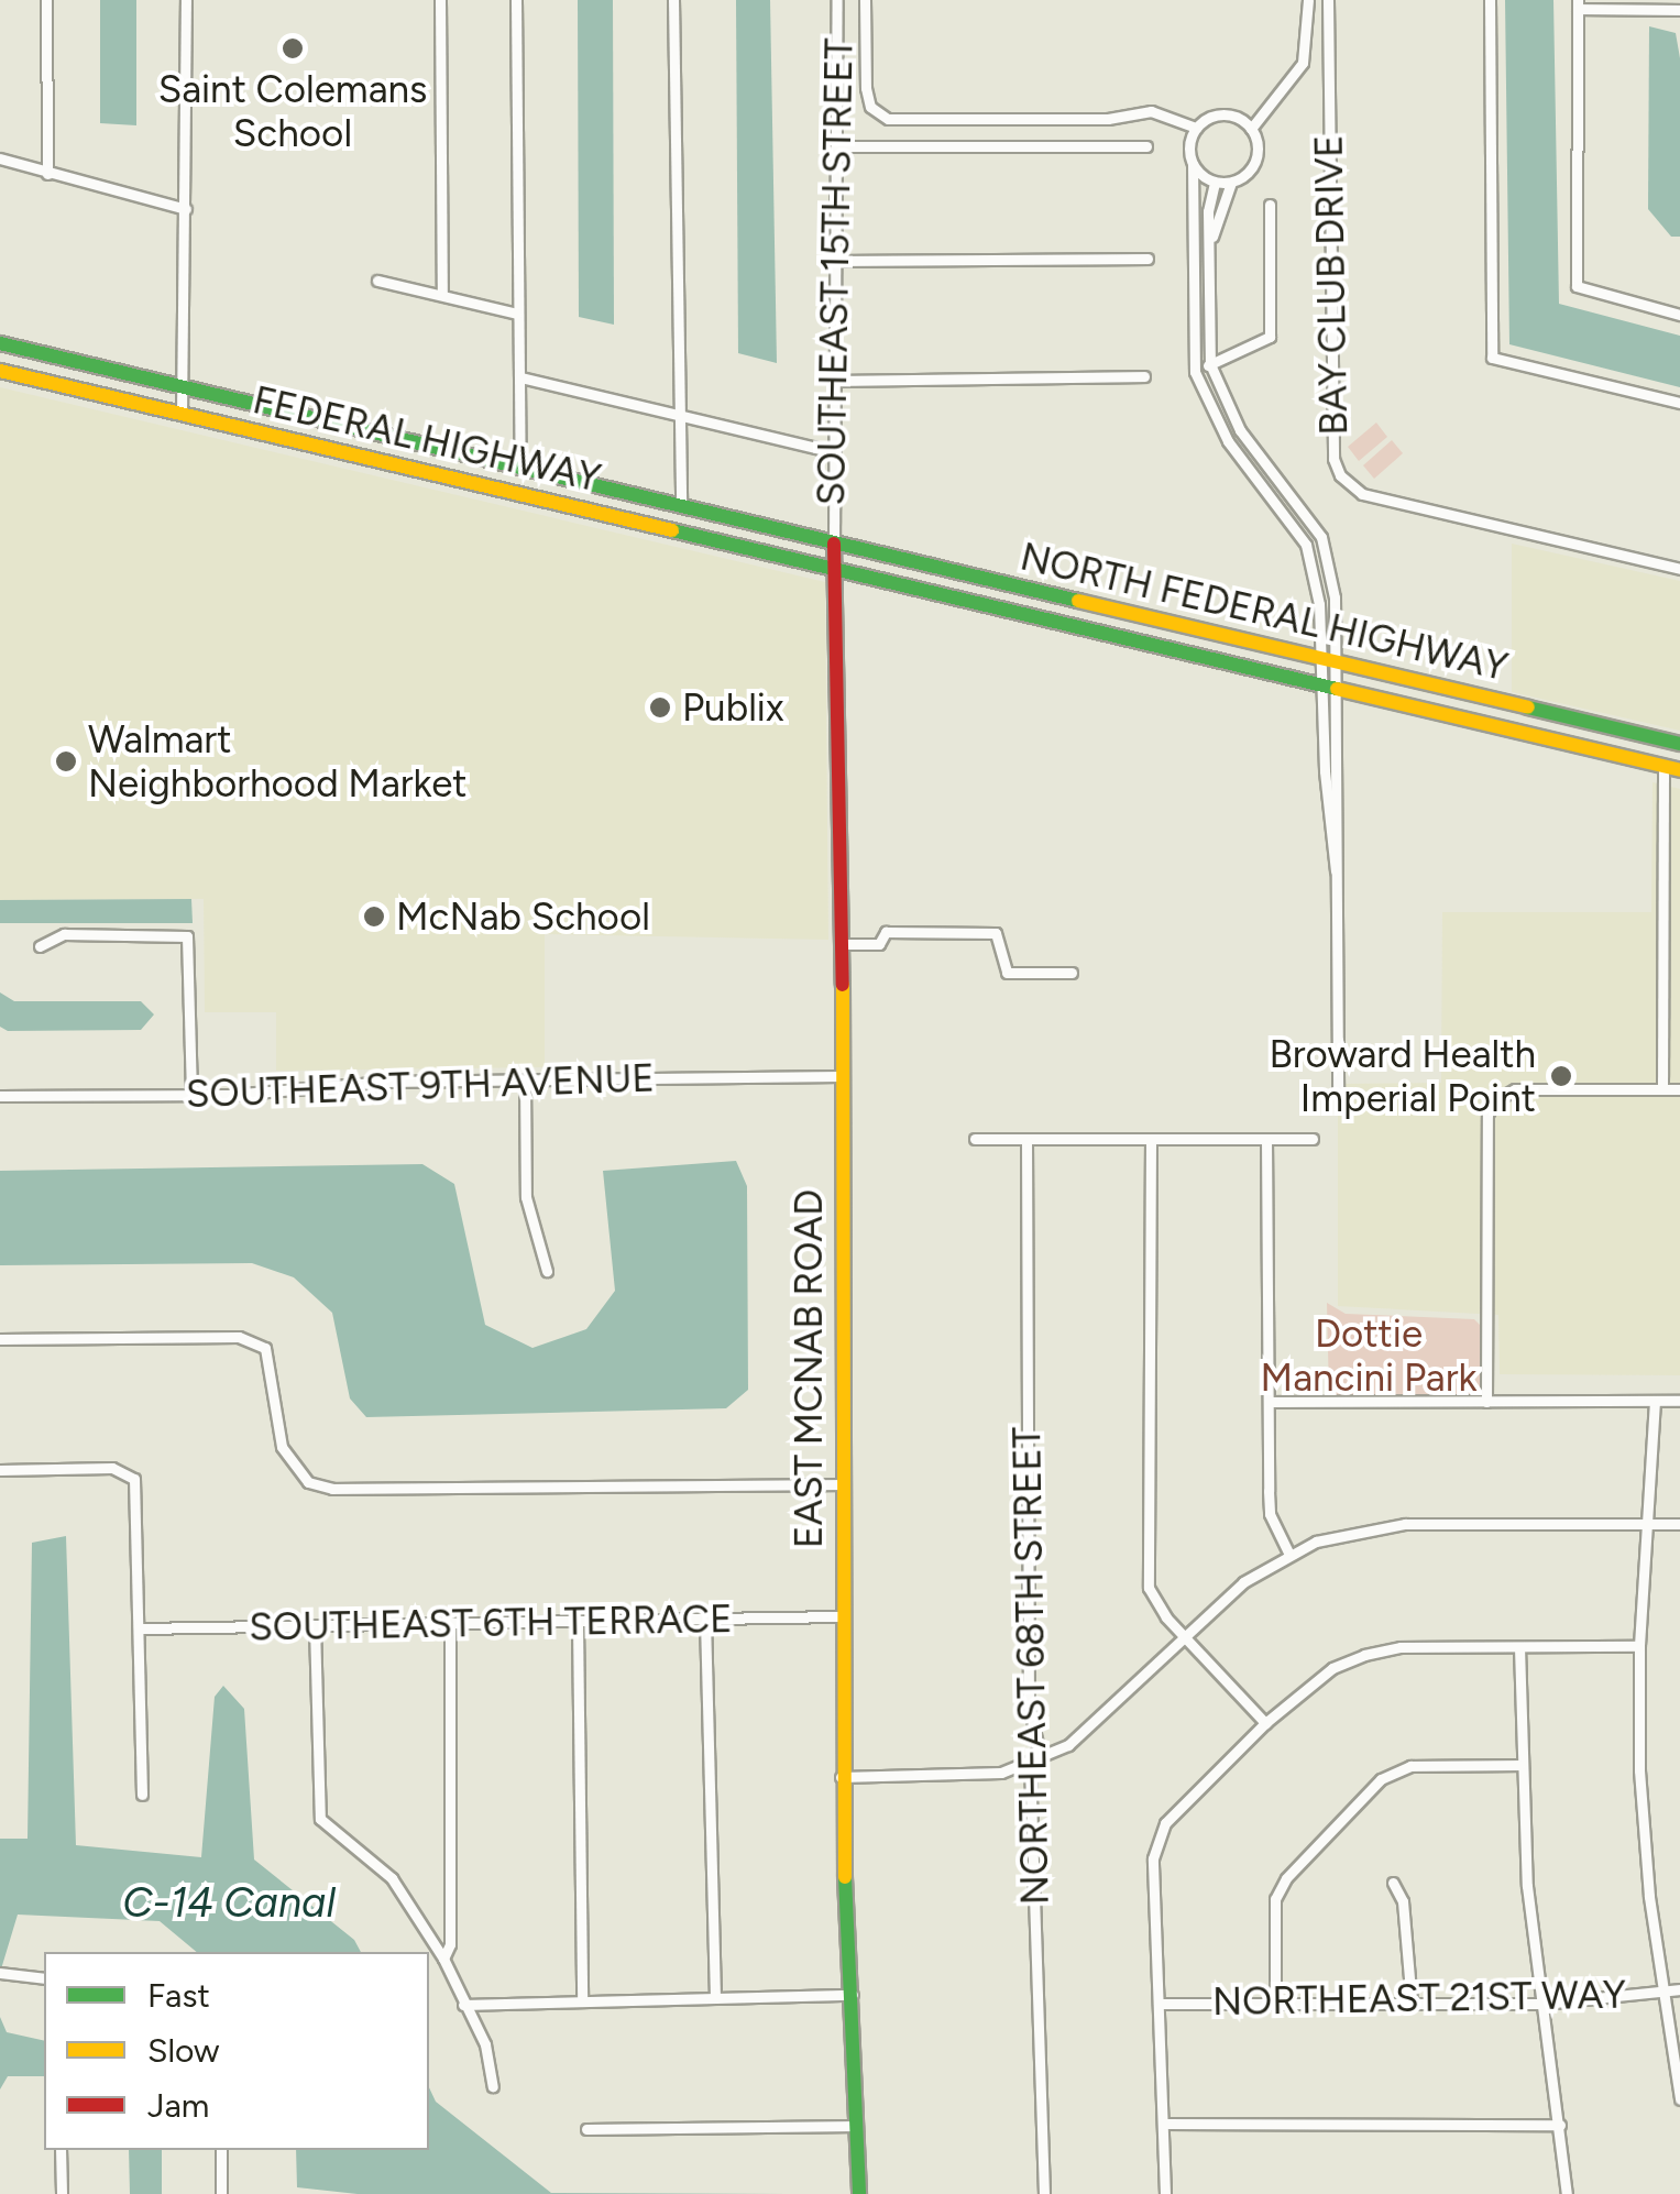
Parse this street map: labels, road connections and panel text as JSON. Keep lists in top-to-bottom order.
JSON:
{
  "streets": {
    "main road": ["FEDERAL HIGHWAY", "NORTH FEDERAL HIGHWAY", "EAST MCNAB ROAD"],
    "street": [
      "SOUTHEAST 15TH STREET",
      "BAY CLUB DRIVE",
      "SOUTHEAST 9TH AVENUE",
      "SOUTHEAST 6TH TERRACE",
      "NORTHEAST 68TH STREET",
      "NORTHEAST 21ST WAY"
    ]
  },
  "crossings": [
    ["SOUTHEAST 15TH STREET", "FEDERAL HIGHWAY"],
    ["SOUTHEAST 15TH STREET", "NORTH FEDERAL HIGHWAY"],
    ["SOUTHEAST 15TH STREET", "EAST MCNAB ROAD"],
    ["FEDERAL HIGHWAY", "NORTH FEDERAL HIGHWAY"],
    ["FEDERAL HIGHWAY", "EAST MCNAB ROAD"],
    ["NORTH FEDERAL HIGHWAY", "EAST MCNAB ROAD"],
    ["SOUTHEAST 9TH AVENUE", "EAST MCNAB ROAD"],
    ["EAST MCNAB ROAD", "SOUTHEAST 6TH TERRACE"]
  ],
  "water": ["C-14 Canal"],
  "parks": ["Dottie Mancini Park"],
  "places": [
    "Saint Colemans School",
    "Publix",
    "Walmart Neighborhood Market",
    "McNab School",
    "Broward Health Imperial Point"
  ],
  "legend": ["Fast", "Slow", "Jam"]
}
